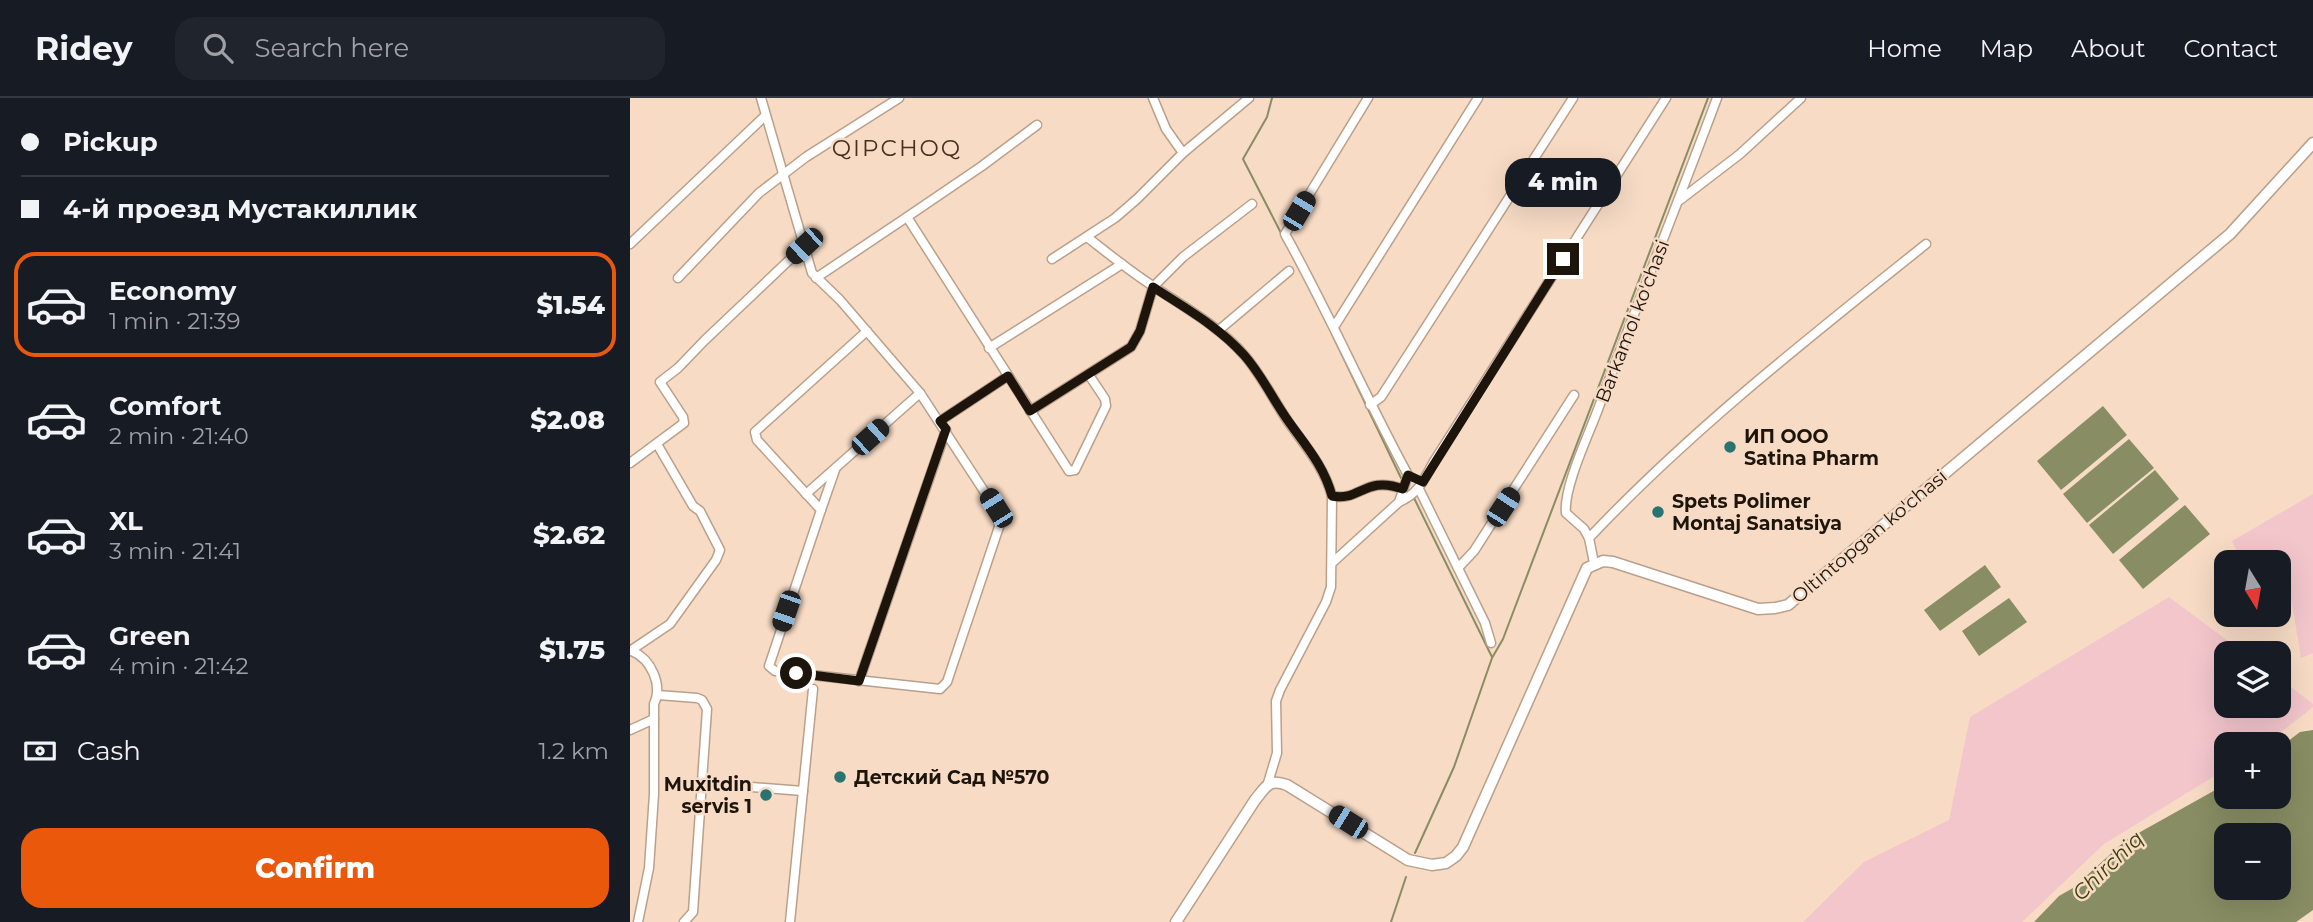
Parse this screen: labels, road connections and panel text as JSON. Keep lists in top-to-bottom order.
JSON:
{
  "streets": {
    "street": ["Barkamol ko'chasi", "Oltintopgan ko'chasi"]
  },
  "districts": ["QIPCHOQ"],
  "water": ["Chirchiq"],
  "places": [
    "ИП ООО Satina Pharm",
    "Spets Polimer Montaj Sanatsiya",
    "Детский Сад №570",
    "Muxitdin servis 1"
  ],
  "north": "bottom",
  "page": {
    "header": "Ridey",
    "search": "Search here",
    "nav": [
      "Home",
      "Map",
      "About",
      "Contact"
    ],
    "banner": ["Pickup", "4-й проезд Мустакиллик"],
    "bubble": "4 min",
    "list": [
      {
        "name": "Economy",
        "note": "1 min · 21:39",
        "value": "$1.54"
      },
      {
        "name": "Comfort",
        "note": "2 min · 21:40",
        "value": "$2.08"
      },
      {
        "name": "XL",
        "note": "3 min · 21:41",
        "value": "$2.62"
      },
      {
        "name": "Green",
        "note": "4 min · 21:42",
        "value": "$1.75"
      }
    ],
    "map_buttons": ["+", "−"],
    "pay": ["Cash", "1.2 km"],
    "buttons": "Confirm"
  }
}
